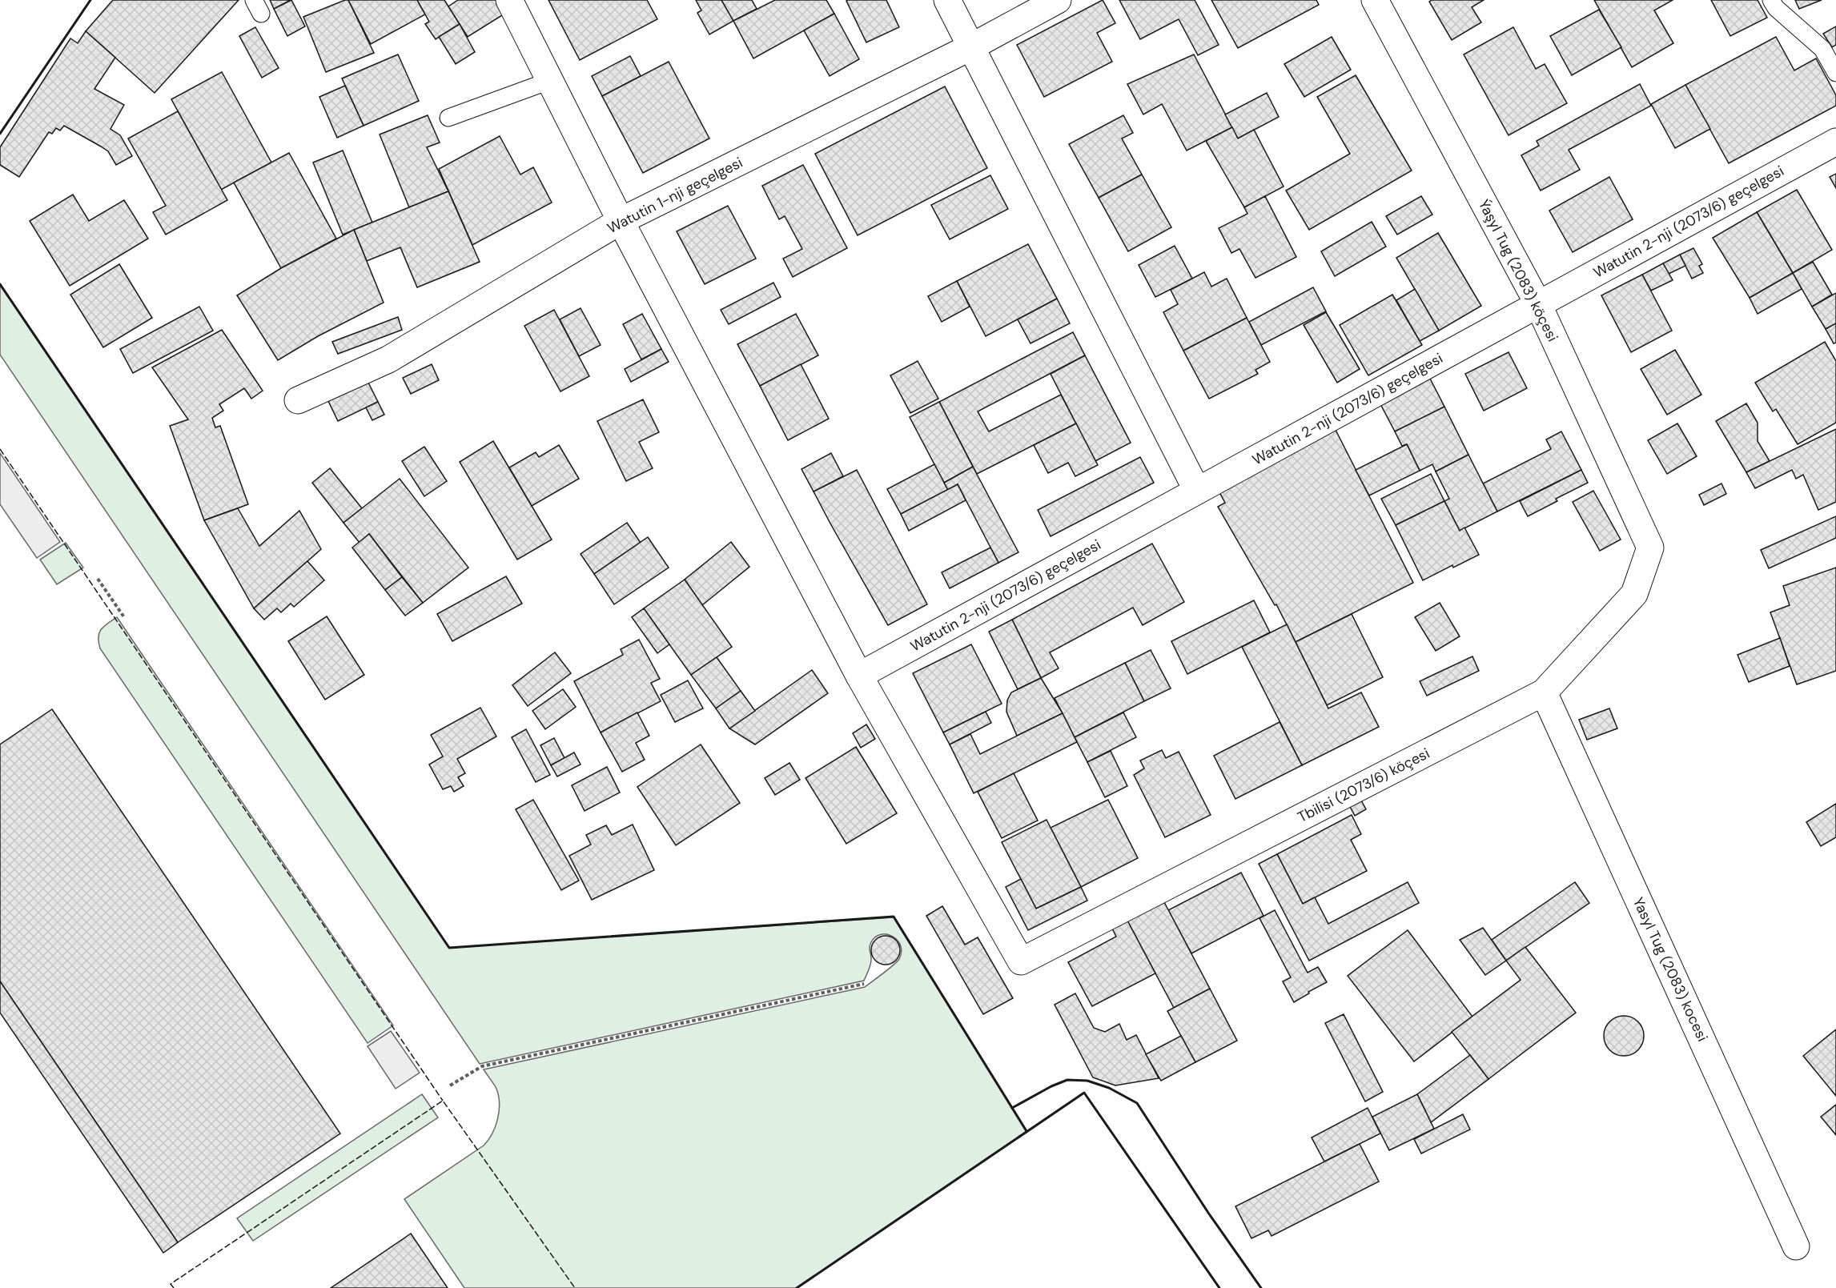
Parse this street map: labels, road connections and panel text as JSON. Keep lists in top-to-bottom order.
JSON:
{
  "streets": {
    "street": [
      "Watutin 1-nji geçelgesi",
      "Watutin 2-nji (2073/6) geçelgesi",
      "Ýaşyl Tug (2083) köçesi",
      "Tbilisi (2073/6) köçesi",
      "Yasyl Tug (2083) kocesi"
    ]
  },
  "crossings": [
    ["Watutin 2-nji (2073/6) geçelgesi", "Ýaşyl Tug (2083) köçesi"],
    ["Watutin 2-nji (2073/6) geçelgesi", "Tbilisi (2073/6) köçesi"],
    ["Ýaşyl Tug (2083) köçesi", "Tbilisi (2073/6) köçesi"],
    ["Tbilisi (2073/6) köçesi", "Yasyl Tug (2083) kocesi"]
  ]
}
